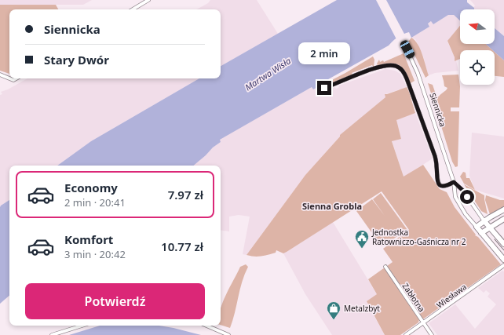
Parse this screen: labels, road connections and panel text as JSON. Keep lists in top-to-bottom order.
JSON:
{
  "streets": {
    "street": ["Siennicka", "Wiesława", "Zabłotna"]
  },
  "crossings": [
    ["Wiesława", "Zabłotna"]
  ],
  "districts": ["Sienna Grobla"],
  "water": ["Martwa Wisła"],
  "places": {
    "public building": ["Jednostka Ratowniczo-Gaśnicza nr 2"],
    "shop": ["Metalzbyt"]
  },
  "north": "left",
  "page": {
    "banner": ["Siennicka", "Stary Dwór"],
    "bubble": "2 min",
    "list": [
      {
        "name": "Economy",
        "note": "2 min · 20:41",
        "value": "7.97 zł"
      },
      {
        "name": "Komfort",
        "note": "3 min · 20:42",
        "value": "10.77 zł"
      }
    ],
    "buttons": "Potwierdź"
  }
}
